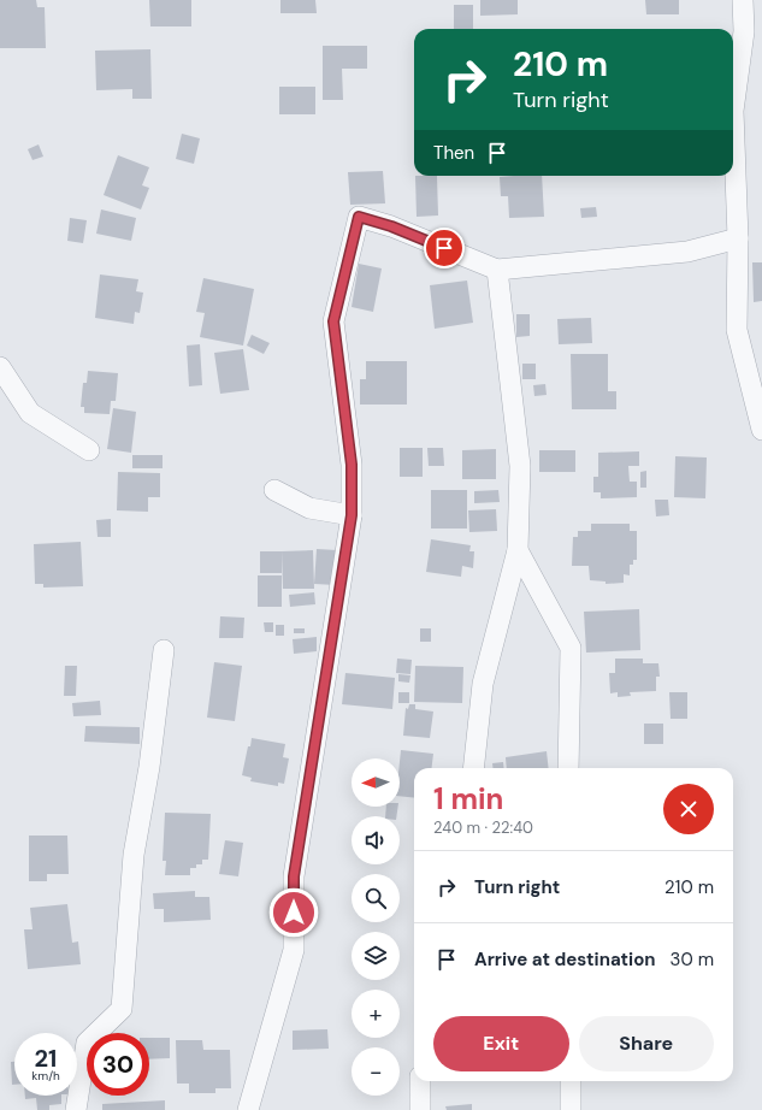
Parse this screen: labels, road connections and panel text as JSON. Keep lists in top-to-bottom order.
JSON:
{
  "north": "left",
  "page": {
    "turn": ["210 m", "Turn right"],
    "then": "Then",
    "map_buttons": ["+", "−"],
    "heading": ["1 min", "240 m · 22:40"],
    "list": [
      {
        "name": "Turn right",
        "value": "210 m"
      },
      {
        "name": "Arrive at destination",
        "value": "30 m"
      }
    ],
    "buttons": ["Exit", "Share"],
    "speed": "21 km/h",
    "limit": "30"
  }
}
